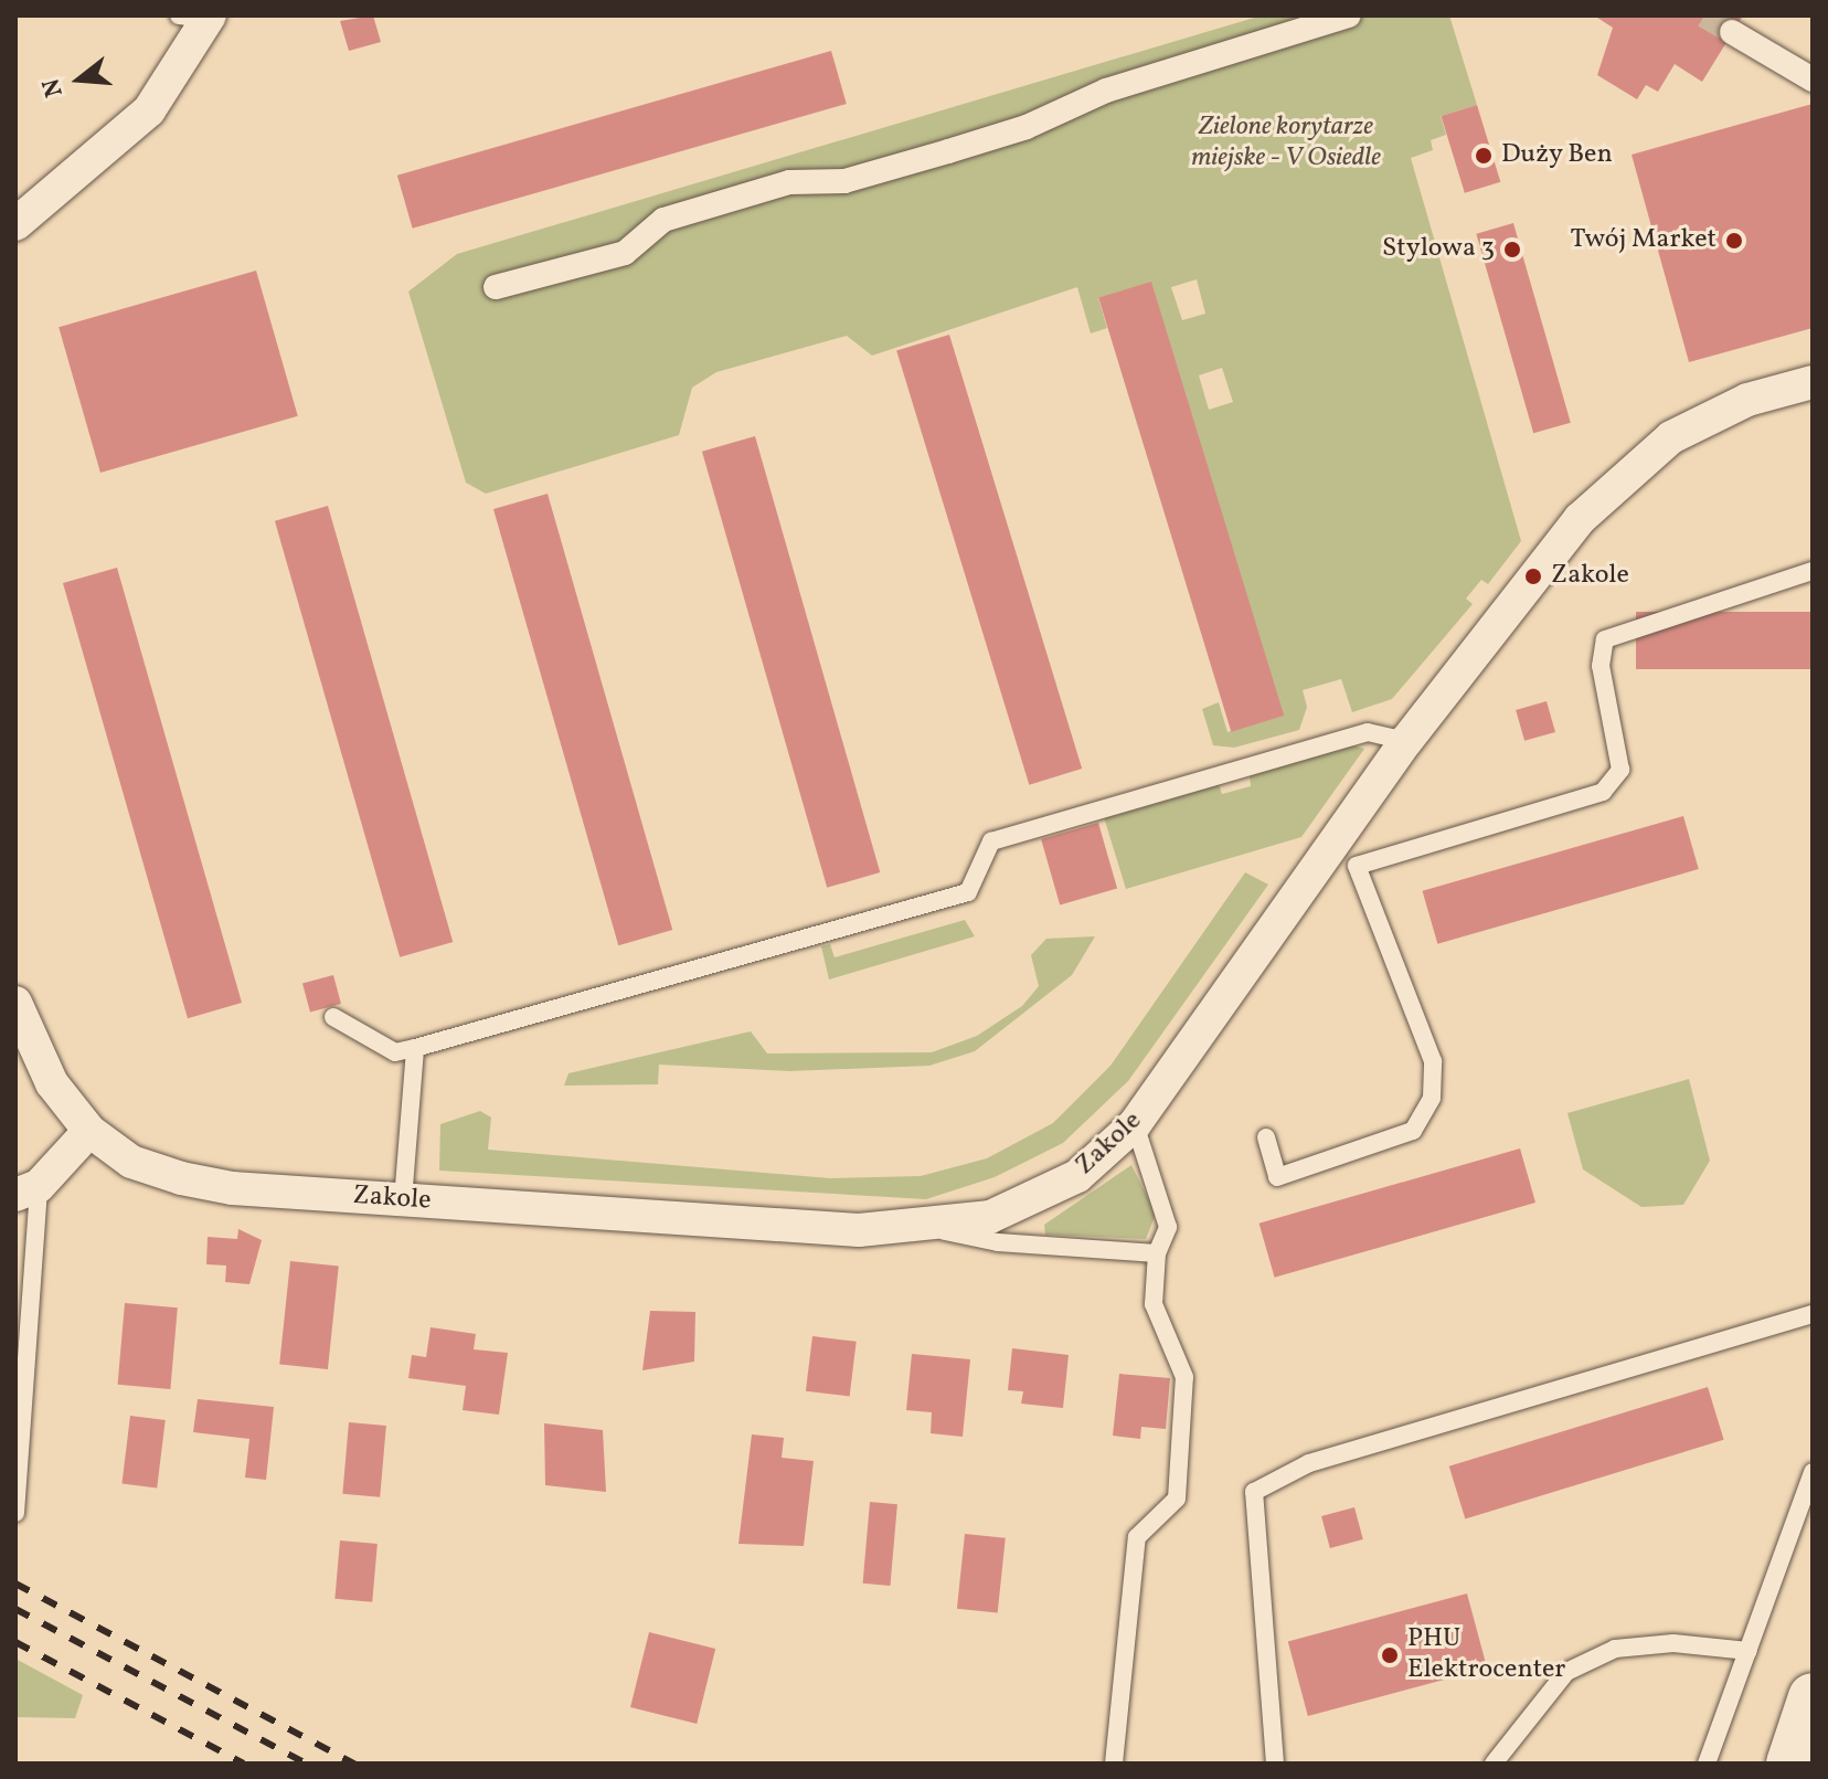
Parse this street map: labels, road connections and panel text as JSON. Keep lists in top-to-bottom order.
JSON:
{
  "streets": {
    "street": ["Zakole"]
  },
  "parks": ["Zielone korytarze miejske - V Osiedle"],
  "places": [
    "Duży Ben",
    "Twój Market",
    "Stylowa 3",
    "Zakole",
    "PHU Elektrocenter"
  ],
  "north": "left"
}
